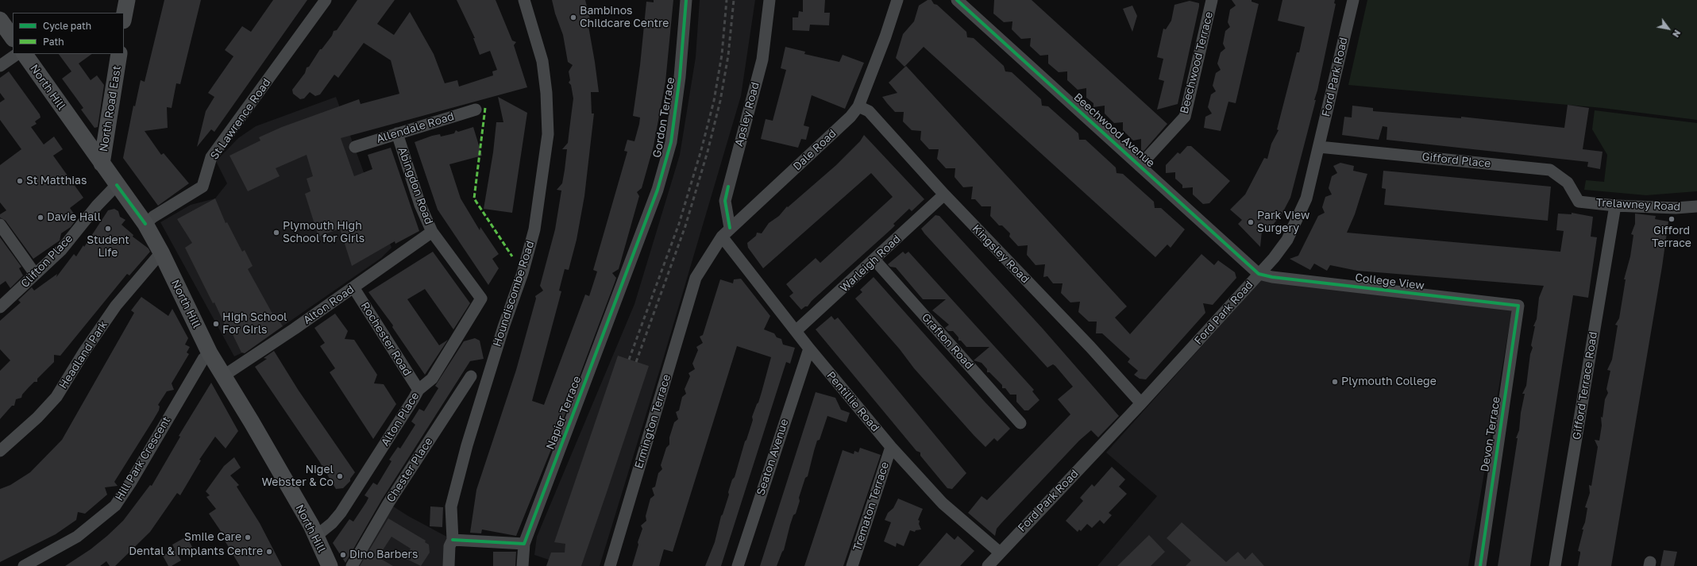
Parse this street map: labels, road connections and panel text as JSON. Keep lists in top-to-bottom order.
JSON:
{
  "streets": {
    "main road": ["North Hill", "North Road East"],
    "street": [
      "Beechwood Terrace",
      "Ford Park Road",
      "Apsley Road",
      "Gordon Terrace",
      "St Lawrence Road",
      "Allendale Road",
      "Beechwood Avenue",
      "Dale Road",
      "Gifford Place",
      "Abingdon Road",
      "Trelawney Road",
      "Kingsley Road",
      "Clifton Place",
      "Warleigh Road",
      "College View",
      "Houndiscombe Road",
      "Alton Road",
      "Rochester Road",
      "Grafton Road",
      "Headland Park",
      "Gifford Terrace Road",
      "Pentillie Road",
      "Napier Terrace",
      "Alton Place",
      "Ermington Terrace",
      "Devon Terrace",
      "Seaton Avenue",
      "Hill Park Crescent",
      "Chester Place",
      "Trematon Terrace"
    ]
  },
  "crossings": [
    ["Beechwood Terrace", "Beechwood Avenue"],
    ["Ford Park Road", "Beechwood Avenue"],
    ["Ford Park Road", "Gifford Place"],
    ["Ford Park Road", "Kingsley Road"],
    ["Ford Park Road", "College View"],
    ["Ford Park Road", "Pentillie Road"],
    ["North Hill", "North Road East"],
    ["North Hill", "St Lawrence Road"],
    ["North Hill", "Clifton Place"],
    ["North Hill", "Alton Road"],
    ["North Hill", "Headland Park"],
    ["North Hill", "Alton Place"],
    ["North Hill", "Hill Park Crescent"],
    ["Apsley Road", "Dale Road"],
    ["Gordon Terrace", "Napier Terrace"],
    ["Allendale Road", "Abingdon Road"],
    ["Beechwood Avenue", "College View"],
    ["Dale Road", "Kingsley Road"],
    ["Dale Road", "Pentillie Road"],
    ["Dale Road", "Ermington Terrace"],
    ["Gifford Place", "Trelawney Road"],
    ["Abingdon Road", "Alton Road"],
    ["Abingdon Road", "Alton Place"],
    ["Trelawney Road", "Gifford Terrace Road"],
    ["Kingsley Road", "Warleigh Road"],
    ["Warleigh Road", "Grafton Road"],
    ["Warleigh Road", "Pentillie Road"],
    ["College View", "Devon Terrace"],
    ["Alton Road", "Rochester Road"],
    ["Rochester Road", "Alton Place"],
    ["Pentillie Road", "Seaton Avenue"],
    ["Pentillie Road", "Trematon Terrace"]
  ],
  "places": [
    "Bambinos Childcare Centre",
    "St Matthias",
    "Davie Hall",
    "Gifford Terrace",
    "Park View Surgery",
    "Student Life",
    "Plymouth High School for Girls",
    "High School For Girls",
    "Plymouth College",
    "Nigel Webster & Co",
    "Smile Care",
    "Dental & Implants Centre",
    "Dino Barbers"
  ],
  "legend": ["Cycle path", "Path"],
  "north": "bottom right"
}
